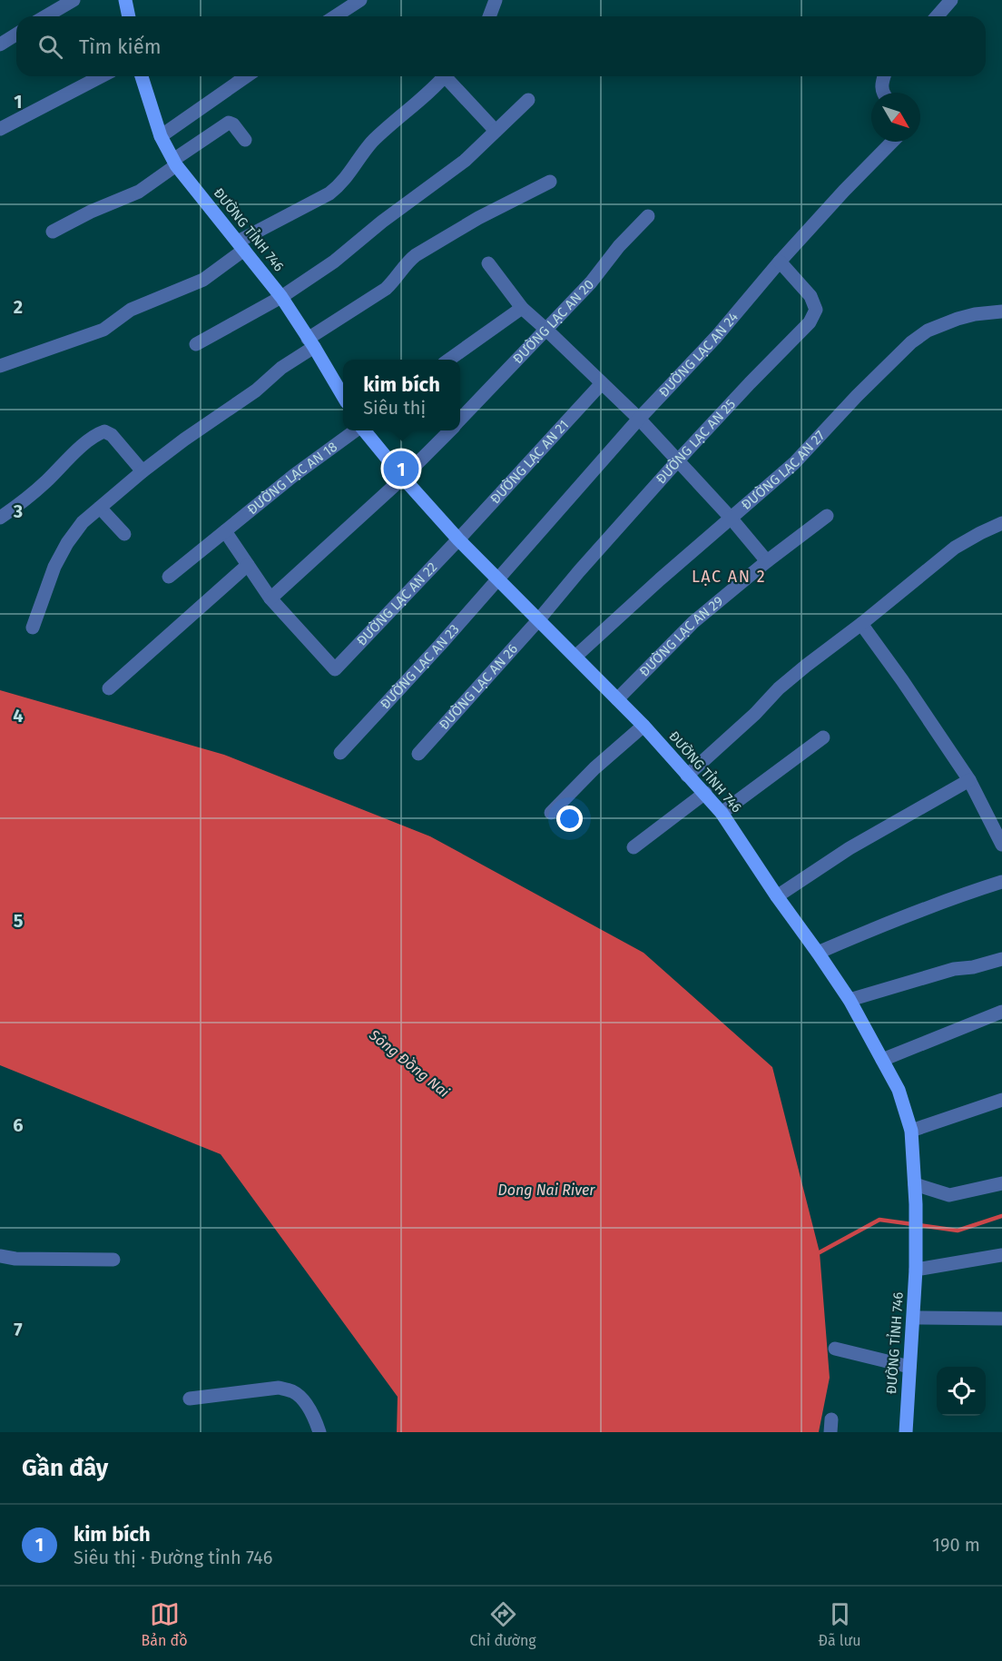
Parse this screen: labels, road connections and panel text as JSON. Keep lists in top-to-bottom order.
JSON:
{
  "streets": {
    "main road": ["ĐƯỜNG TỈNH 746"],
    "street": [
      "ĐƯỜNG LẠC AN 20",
      "ĐƯỜNG LẠC AN 24",
      "ĐƯỜNG LẠC AN 25",
      "ĐƯỜNG LẠC AN 21",
      "ĐƯỜNG LẠC AN 27",
      "ĐƯỜNG LẠC AN 18",
      "ĐƯỜNG LẠC AN 22",
      "ĐƯỜNG LẠC AN 29",
      "ĐƯỜNG LẠC AN 23",
      "ĐƯỜNG LẠC AN 26"
    ]
  },
  "crossings": [
    ["ĐƯỜNG TỈNH 746", "ĐƯỜNG LẠC AN 20"],
    ["ĐƯỜNG TỈNH 746", "ĐƯỜNG LẠC AN 24"],
    ["ĐƯỜNG TỈNH 746", "ĐƯỜNG LẠC AN 25"],
    ["ĐƯỜNG TỈNH 746", "ĐƯỜNG LẠC AN 21"],
    ["ĐƯỜNG TỈNH 746", "ĐƯỜNG LẠC AN 27"],
    ["ĐƯỜNG TỈNH 746", "ĐƯỜNG LẠC AN 22"],
    ["ĐƯỜNG TỈNH 746", "ĐƯỜNG LẠC AN 29"],
    ["ĐƯỜNG TỈNH 746", "ĐƯỜNG LẠC AN 23"],
    ["ĐƯỜNG TỈNH 746", "ĐƯỜNG LẠC AN 26"],
    ["ĐƯỜNG LẠC AN 20", "ĐƯỜNG LẠC AN 22"],
    ["ĐƯỜNG LẠC AN 24", "ĐƯỜNG LẠC AN 25"],
    ["ĐƯỜNG LẠC AN 24", "ĐƯỜNG LẠC AN 23"],
    ["ĐƯỜNG LẠC AN 25", "ĐƯỜNG LẠC AN 26"],
    ["ĐƯỜNG LẠC AN 21", "ĐƯỜNG LẠC AN 22"]
  ],
  "districts": ["LẠC AN 2"],
  "water": ["Sông Đồng Nai", "Dong Nai River"],
  "north": "bottom right",
  "page": {
    "search": "Tìm kiếm",
    "popup": ["kim bích", "Siêu thị"],
    "pins": "1",
    "heading": "Gần đây",
    "list": [
      {
        "mark": "1",
        "name": "kim bích",
        "note": "Siêu thị · Đường tỉnh 746",
        "value": "190 m"
      }
    ],
    "nav": ["Bản đồ", "Chỉ đường", "Đã lưu"]
  },
  "grid": {
    "rows": [
      "1",
      "2",
      "3",
      "4",
      "5",
      "6",
      "7"
    ]
  }
}
